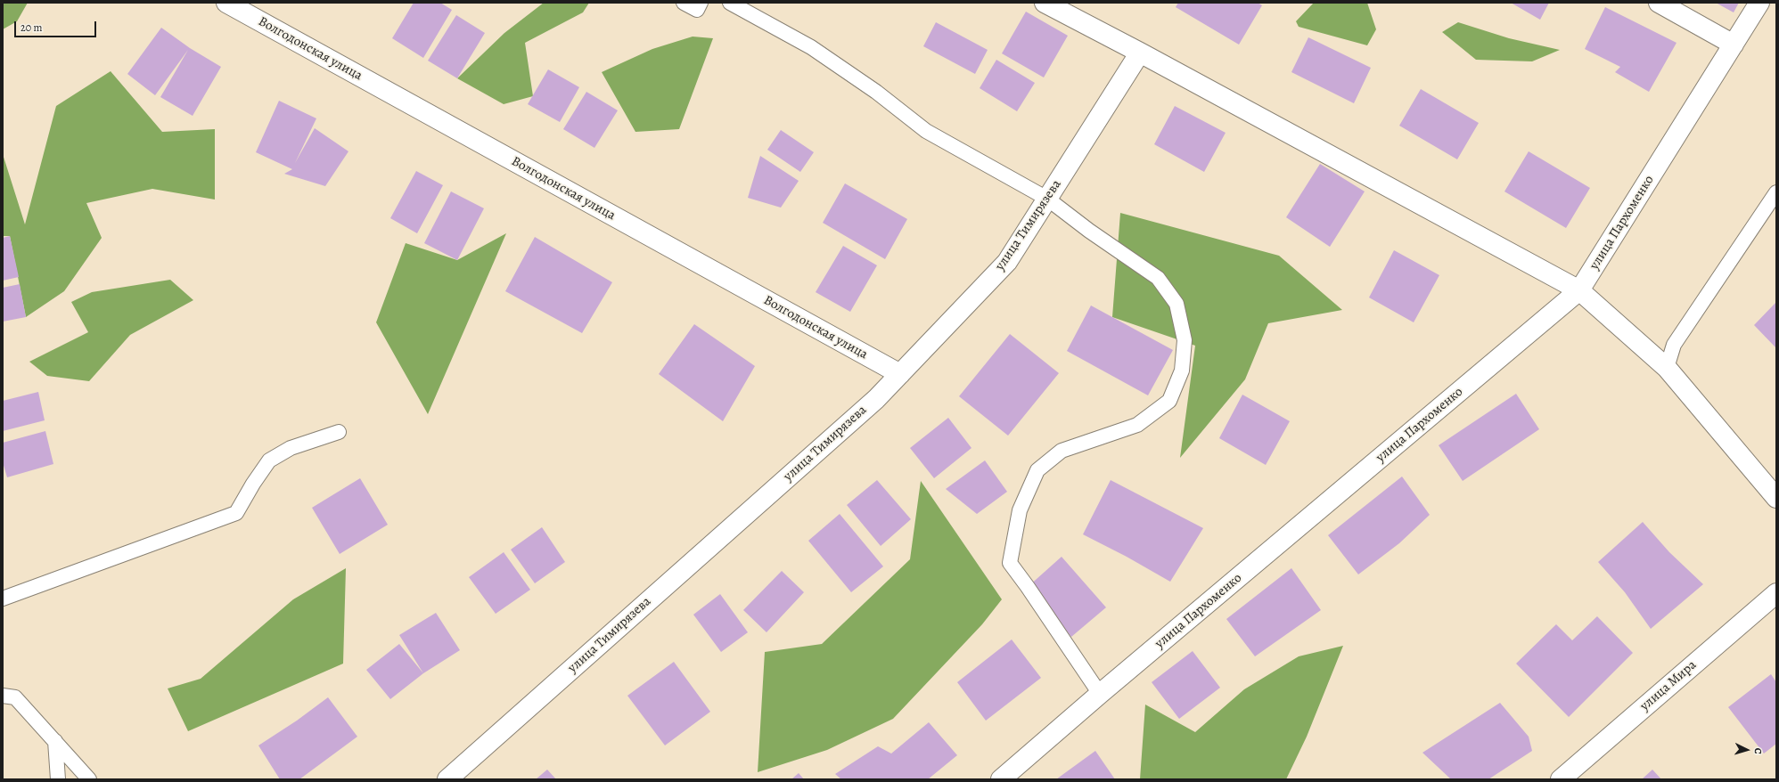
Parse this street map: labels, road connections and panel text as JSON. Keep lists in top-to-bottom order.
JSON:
{
  "streets": {
    "street": [
      "Волгодонская улица",
      "улица Пархоменко",
      "улица Тимирязева",
      "улица Мира"
    ]
  },
  "crossings": [
    ["Волгодонская улица", "улица Тимирязева"]
  ],
  "scale_bar": "20 m",
  "north": "right"
}
